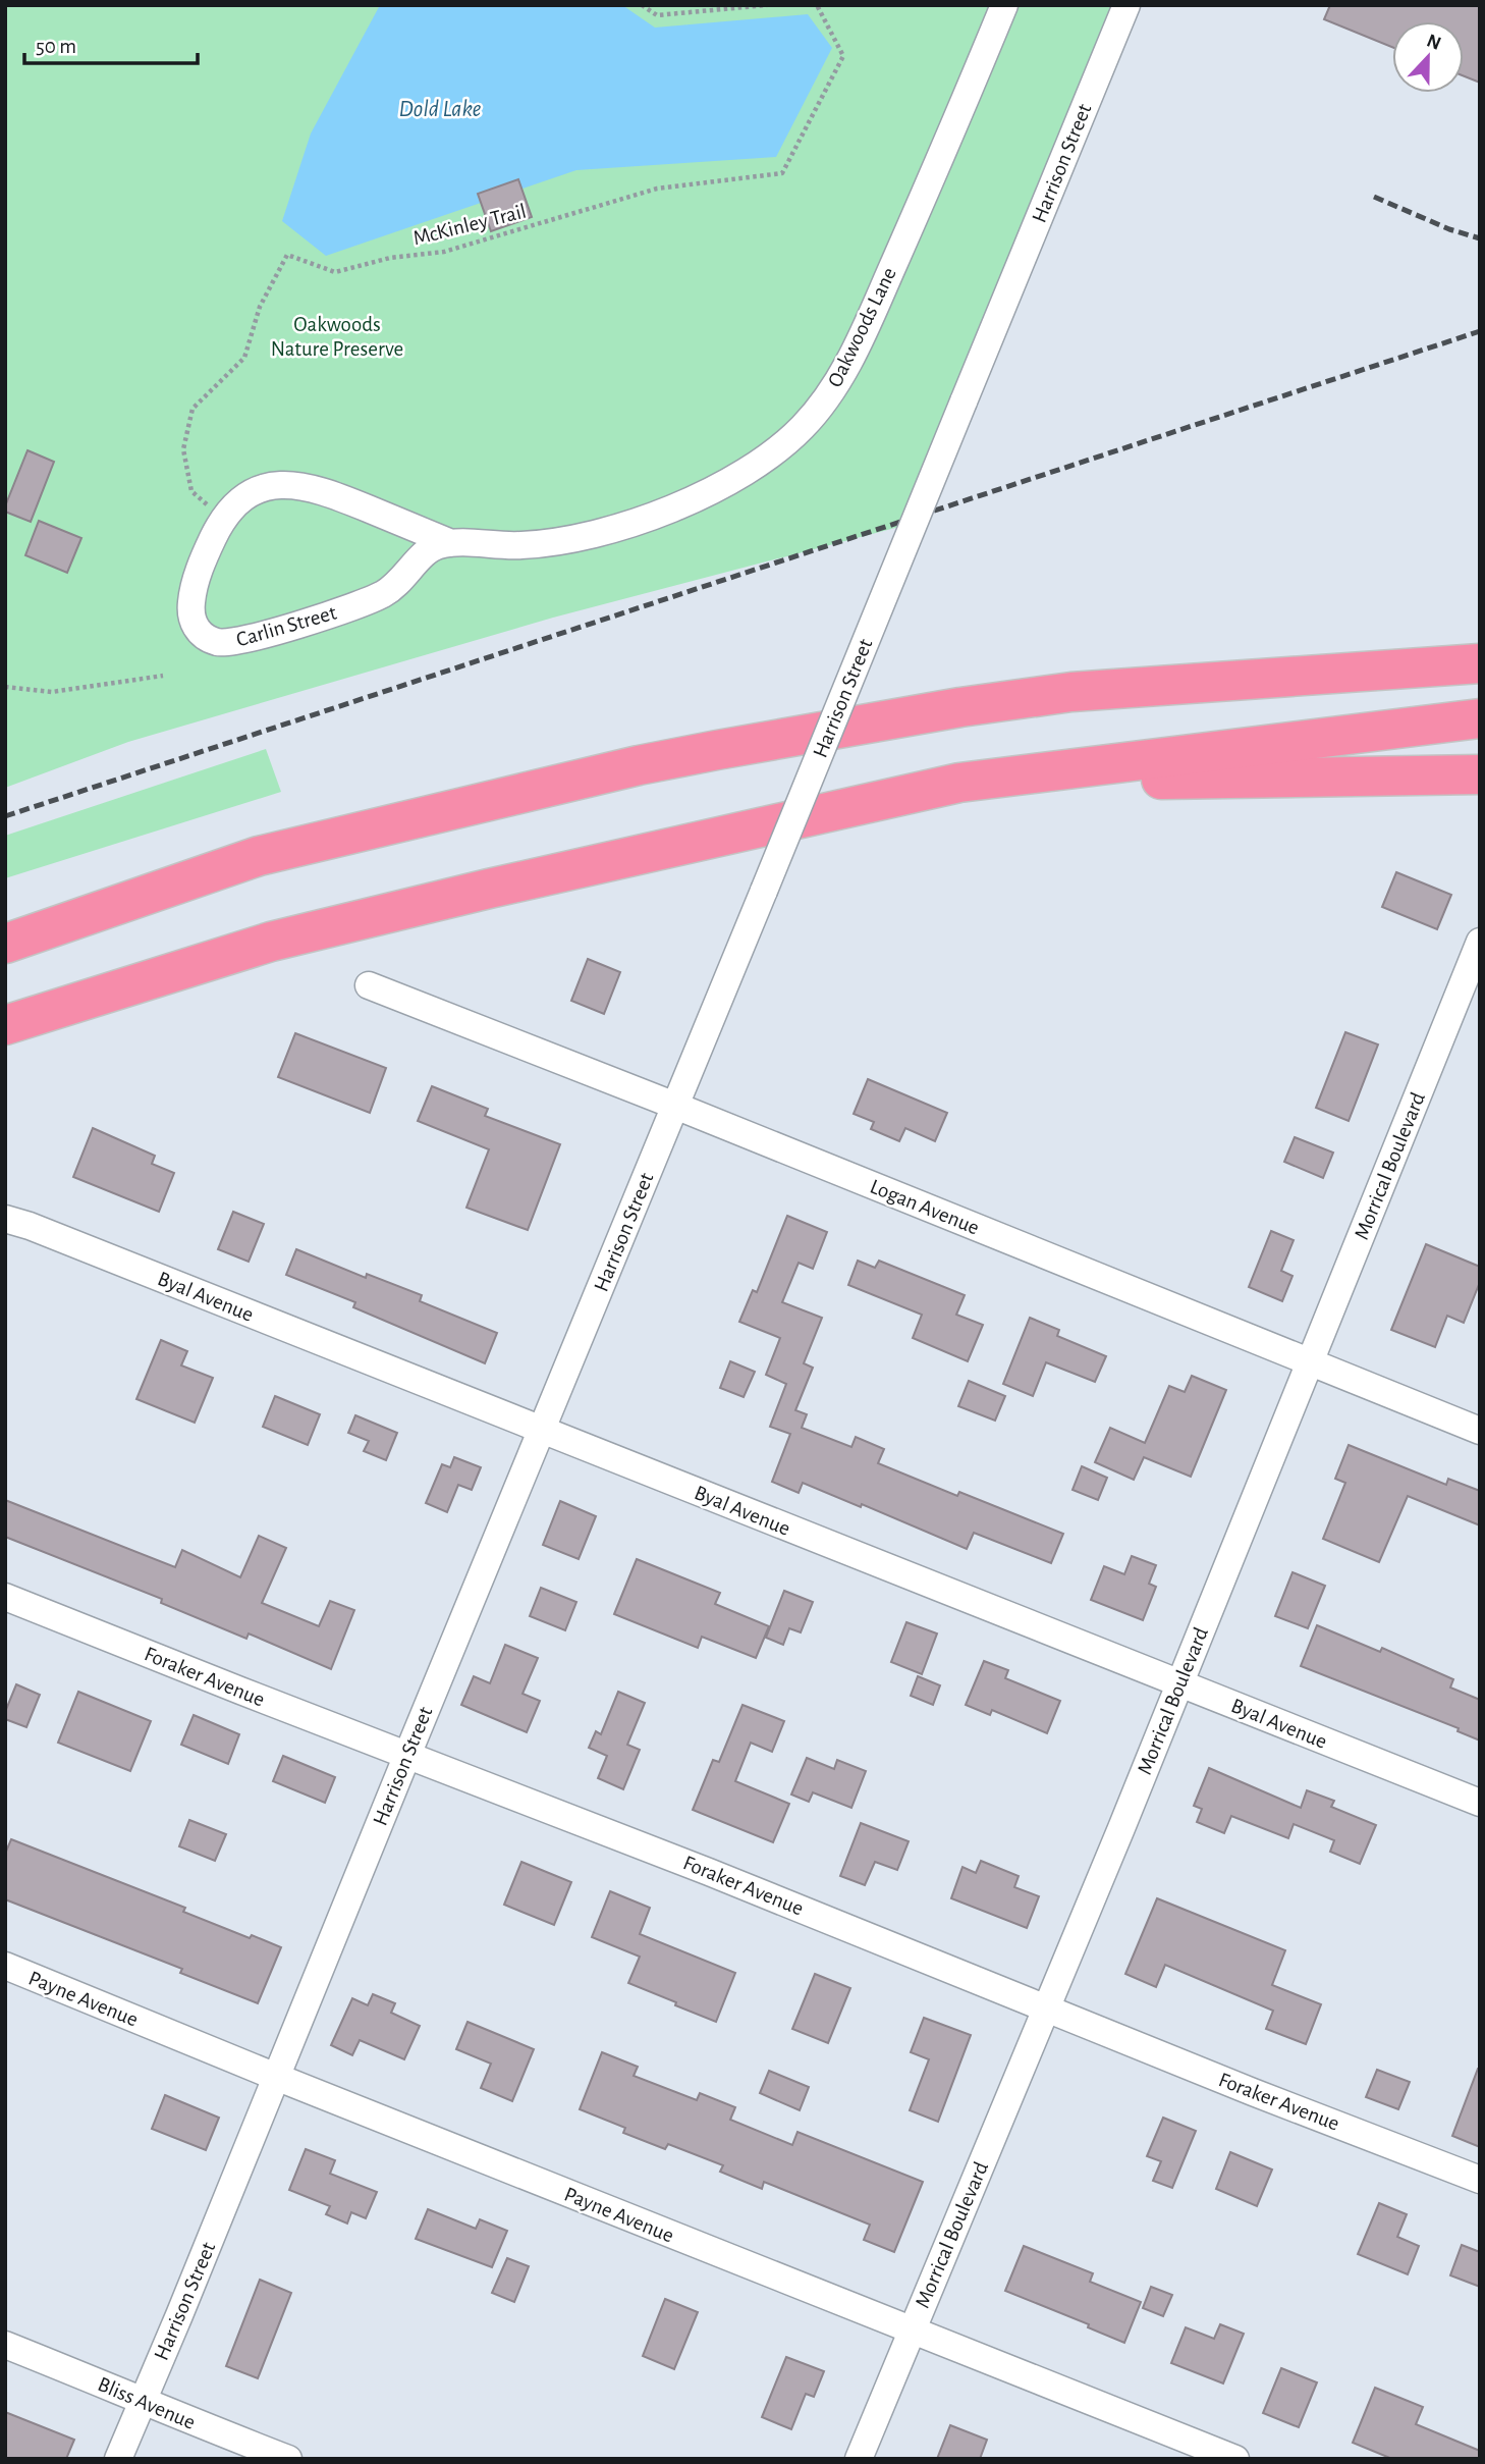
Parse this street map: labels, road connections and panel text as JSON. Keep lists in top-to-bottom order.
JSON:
{
  "streets": {
    "street": [
      "Harrison Street",
      "Oakwoods Lane",
      "Carlin Street",
      "Morrical Boulevard",
      "Logan Avenue",
      "Byal Avenue",
      "Foraker Avenue",
      "Payne Avenue",
      "Bliss Avenue"
    ],
    "path": ["McKinley Trail"]
  },
  "crossings": [
    ["Harrison Street", "Logan Avenue"],
    ["Harrison Street", "Byal Avenue"],
    ["Harrison Street", "Foraker Avenue"],
    ["Harrison Street", "Payne Avenue"],
    ["Harrison Street", "Bliss Avenue"],
    ["McKinley Trail", "Carlin Street"],
    ["Oakwoods Lane", "Carlin Street"],
    ["Morrical Boulevard", "Logan Avenue"],
    ["Morrical Boulevard", "Byal Avenue"],
    ["Morrical Boulevard", "Foraker Avenue"],
    ["Morrical Boulevard", "Payne Avenue"]
  ],
  "water": ["Dold Lake"],
  "parks": ["Oakwoods Nature Preserve"],
  "scale_bar": "50 m",
  "north": "top"
}
